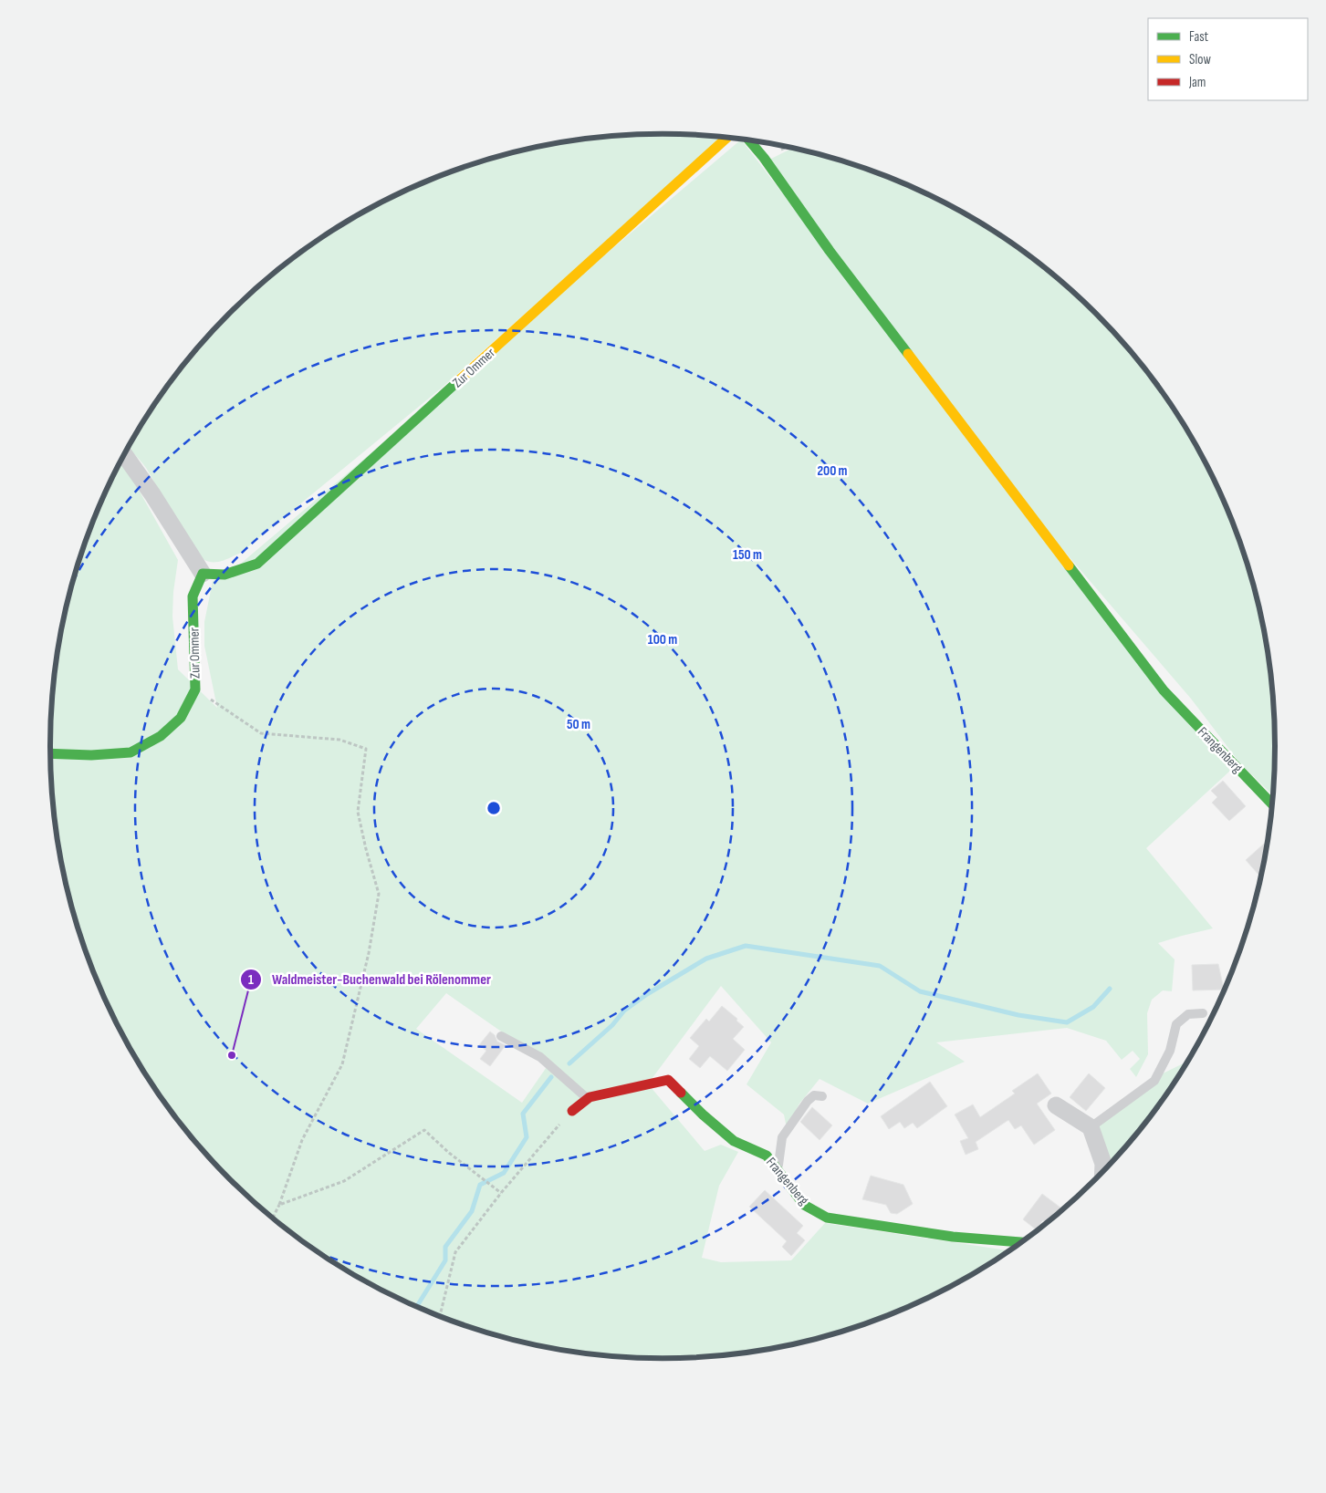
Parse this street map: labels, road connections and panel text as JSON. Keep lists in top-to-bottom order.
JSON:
{
  "streets": {
    "street": ["Zur Ommer", "Frangenberg"]
  },
  "places": ["Waldmeister-Buchenwald bei Rölenommer"],
  "legend": ["Fast", "Slow", "Jam"],
  "rings": [
    "200 m",
    "150 m",
    "100 m",
    "50 m"
  ]
}
